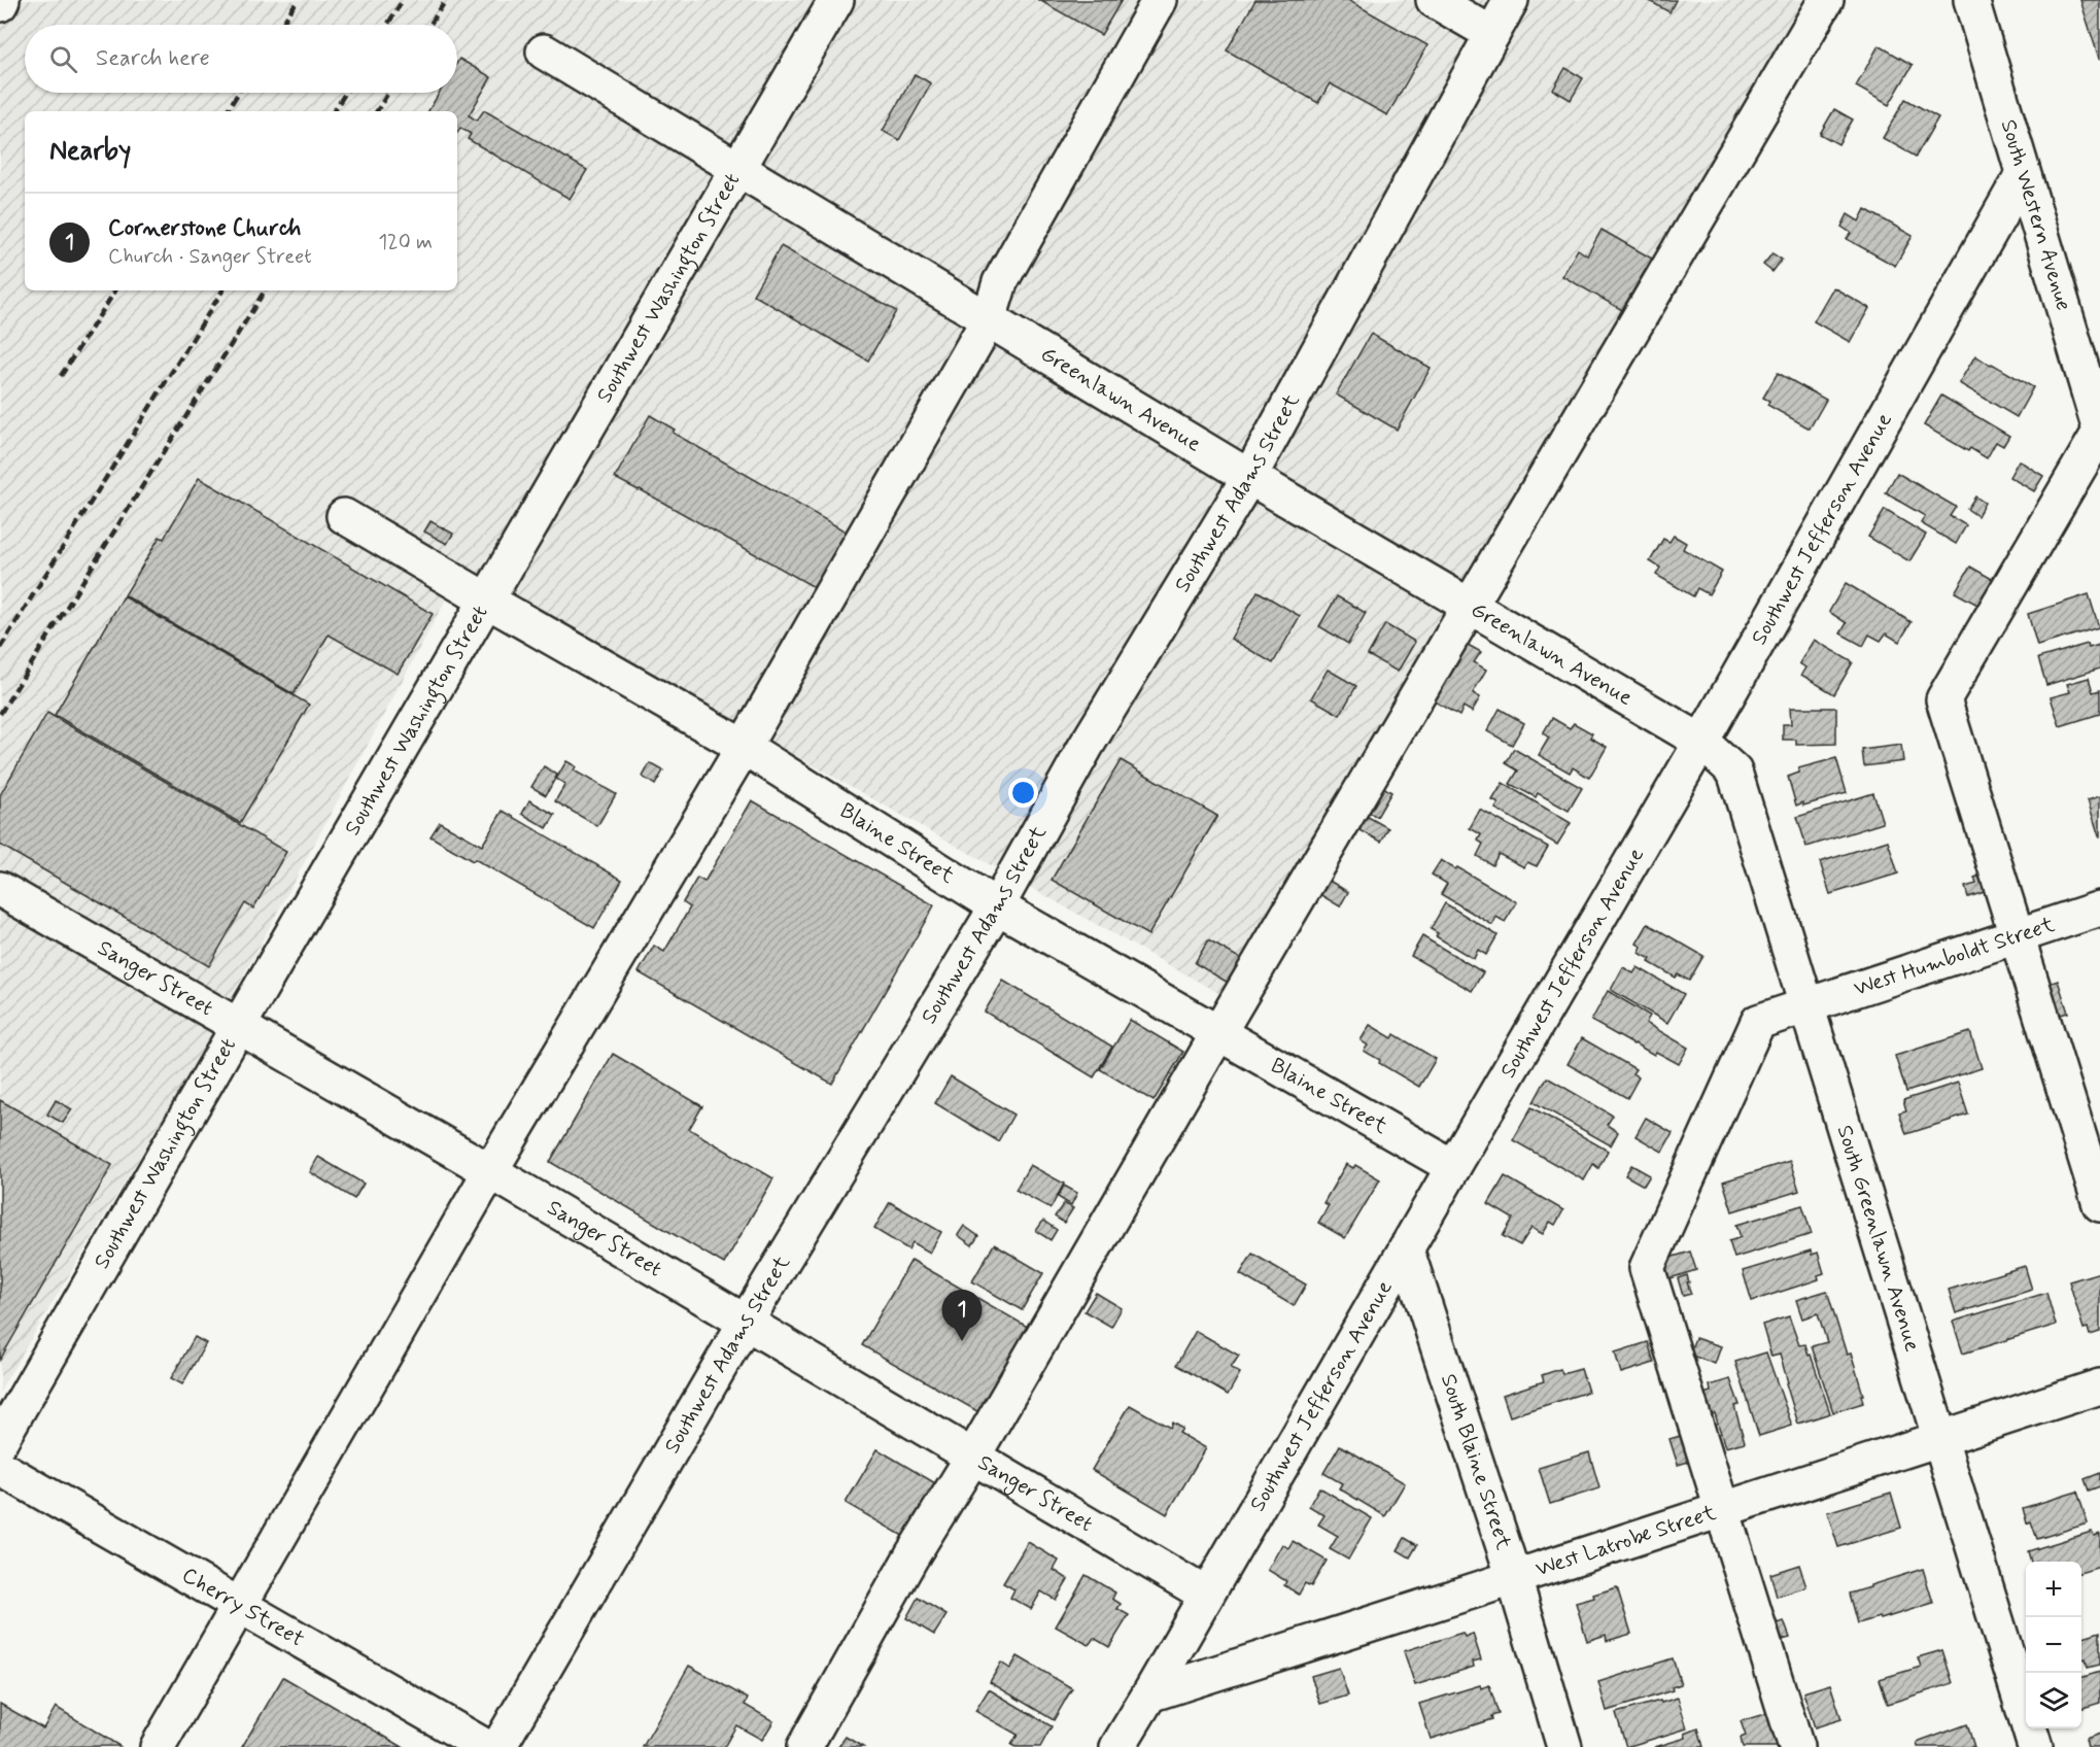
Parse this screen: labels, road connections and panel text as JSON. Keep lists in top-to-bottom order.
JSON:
{
  "streets": {
    "street": [
      "South Western Avenue",
      "Southwest Washington Street",
      "Greenlawn Avenue",
      "Southwest Adams Street",
      "Southwest Jefferson Avenue",
      "Blaine Street",
      "West Humboldt Street",
      "Sanger Street",
      "South Greenlawn Avenue",
      "South Blaine Street",
      "West Latrobe Street",
      "Cherry Street"
    ]
  },
  "crossings": [
    ["South Western Avenue", "Southwest Jefferson Avenue"],
    ["Southwest Washington Street", "Greenlawn Avenue"],
    ["Southwest Washington Street", "Blaine Street"],
    ["Southwest Washington Street", "Sanger Street"],
    ["Greenlawn Avenue", "Southwest Adams Street"],
    ["Greenlawn Avenue", "Southwest Jefferson Avenue"],
    ["Greenlawn Avenue", "South Greenlawn Avenue"],
    ["Southwest Adams Street", "Blaine Street"],
    ["Southwest Adams Street", "Sanger Street"],
    ["Southwest Jefferson Avenue", "Blaine Street"],
    ["Southwest Jefferson Avenue", "Sanger Street"],
    ["Southwest Jefferson Avenue", "South Greenlawn Avenue"],
    ["Southwest Jefferson Avenue", "South Blaine Street"],
    ["Southwest Jefferson Avenue", "West Latrobe Street"],
    ["West Humboldt Street", "South Greenlawn Avenue"],
    ["West Humboldt Street", "West Latrobe Street"],
    ["South Greenlawn Avenue", "West Latrobe Street"],
    ["South Blaine Street", "West Latrobe Street"]
  ],
  "page": {
    "search": "Search here",
    "heading": "Nearby",
    "list": [
      {
        "mark": "1",
        "name": "Cornerstone Church",
        "note": "Church · Sanger Street",
        "value": "120 m"
      }
    ],
    "pins": "1",
    "map_buttons": ["+", "−"]
  }
}
